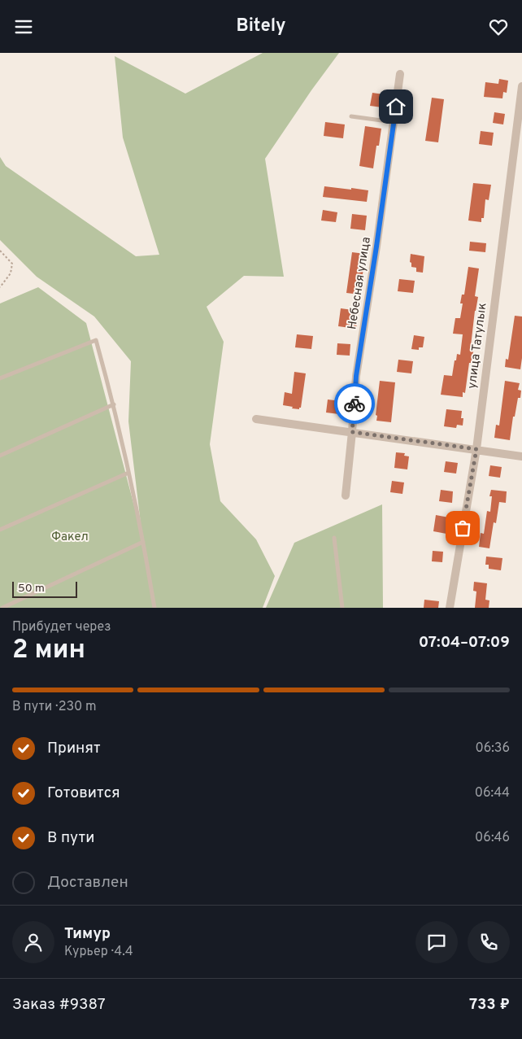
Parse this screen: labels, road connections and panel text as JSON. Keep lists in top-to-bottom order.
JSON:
{
  "streets": {
    "street": ["Небесная улица", "улица Татулык"]
  },
  "parks": ["Факел"],
  "scale_bar": "50 m",
  "page": {
    "header": "Bitely",
    "scale": "50 m",
    "heading": ["2 мин", "Прибудет через", "07:04–07:09"],
    "panel": [
      "Тимур",
      "Курьер · 4.4",
      "Заказ #9387",
      "733 ₽"
    ],
    "bar": "В пути · 230 m",
    "list": [
      ["Принят", "06:36"],
      ["Готовится", "06:44"],
      ["В пути", "06:46"],
      "Доставлен"
    ]
  }
}
